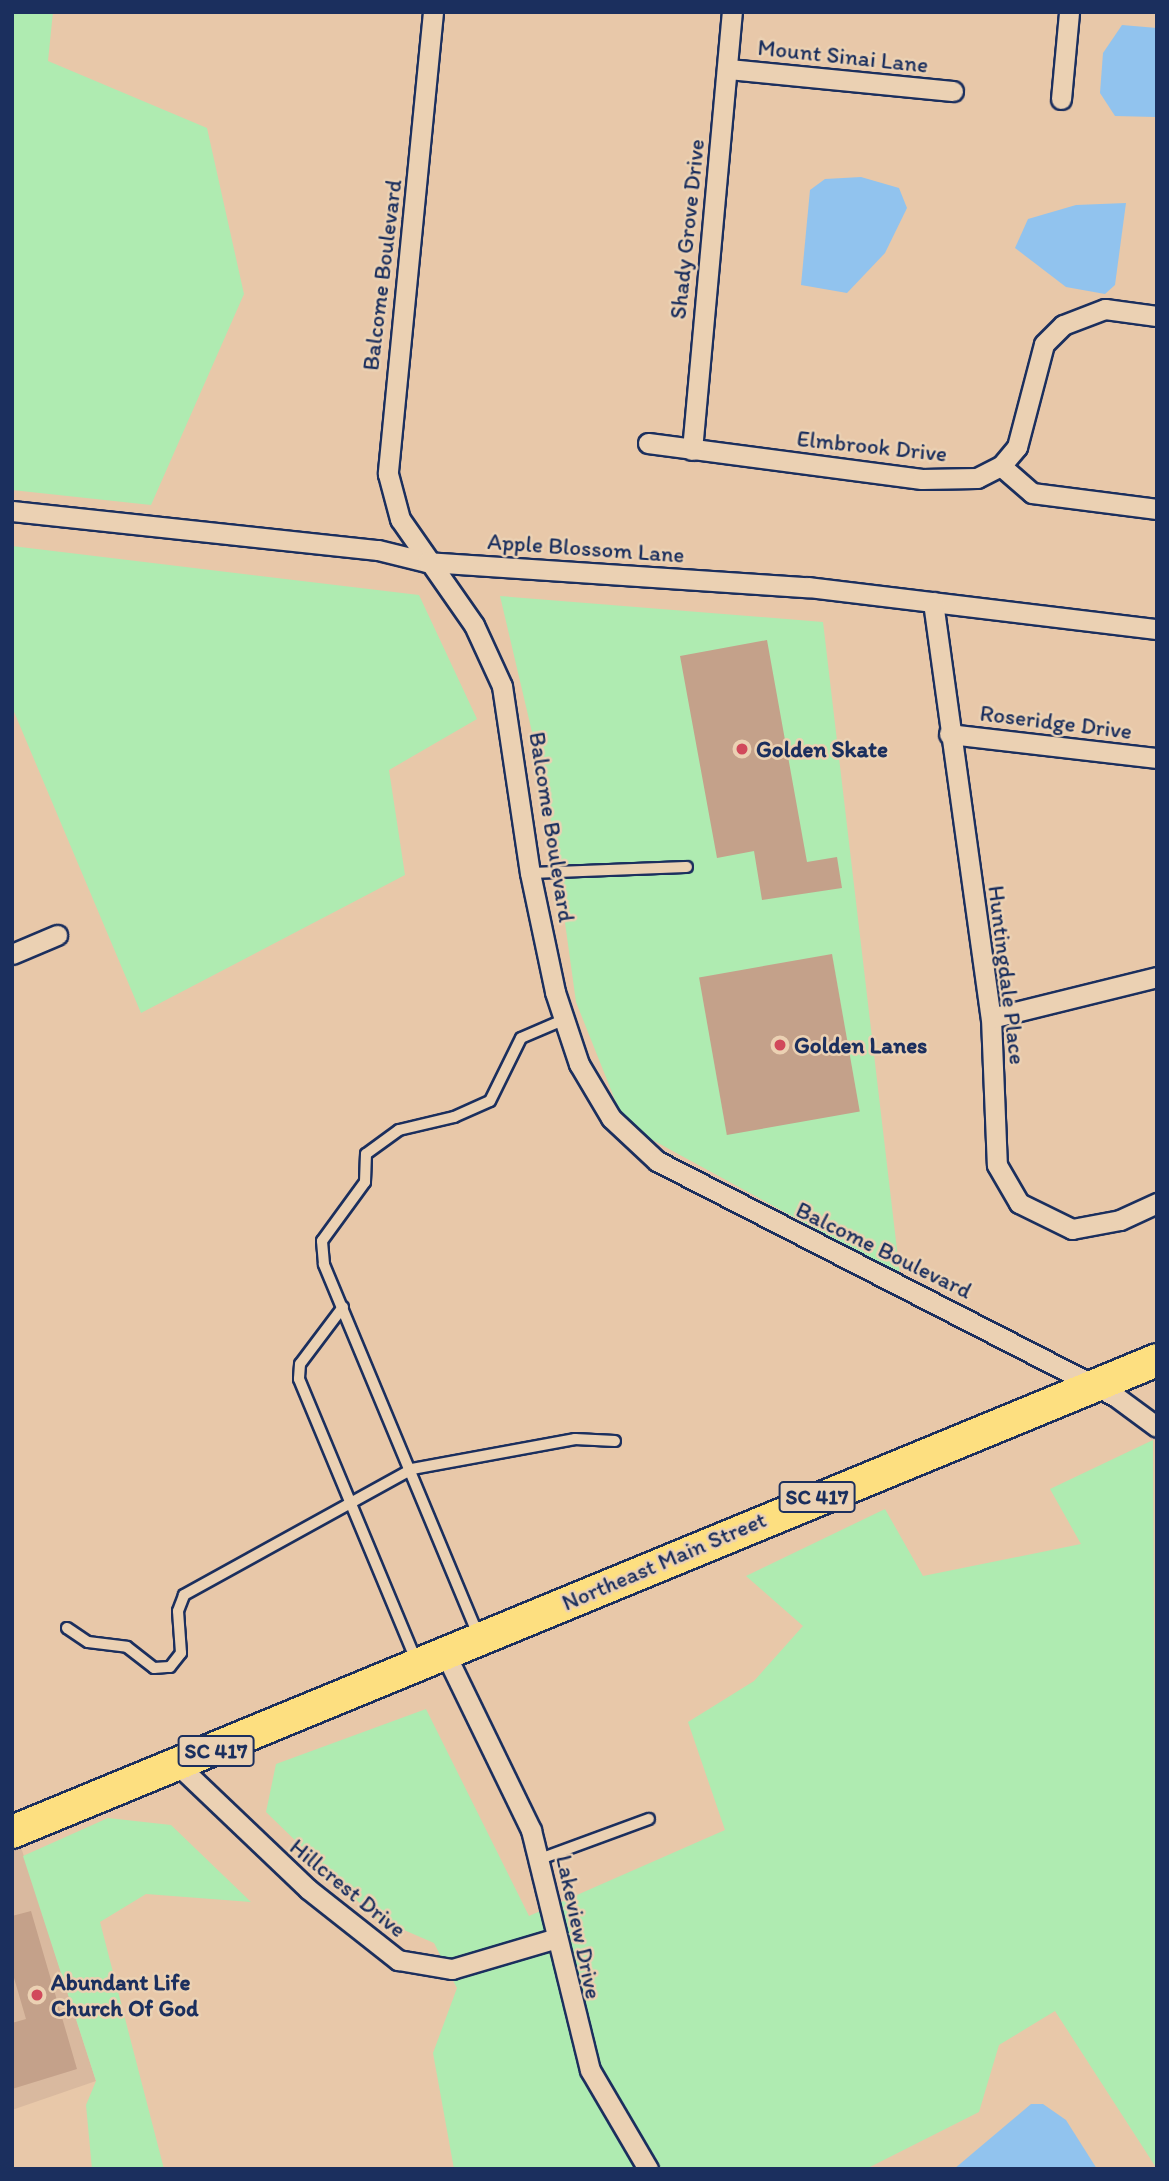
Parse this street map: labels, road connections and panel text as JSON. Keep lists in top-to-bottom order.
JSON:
{
  "streets": {
    "main road": ["SC 417", "Northeast Main Street"],
    "street": [
      "Mount Sinai Lane",
      "Shady Grove Drive",
      "Balcome Boulevard",
      "Elmbrook Drive",
      "Apple Blossom Lane",
      "Roseridge Drive",
      "Huntingdale Place",
      "Hillcrest Drive",
      "Lakeview Drive"
    ]
  },
  "crossings": [
    ["Mount Sinai Lane", "Shady Grove Drive"],
    ["Shady Grove Drive", "Elmbrook Drive"],
    ["Balcome Boulevard", "Apple Blossom Lane"],
    ["Balcome Boulevard", "Northeast Main Street"],
    ["Apple Blossom Lane", "Huntingdale Place"],
    ["Roseridge Drive", "Huntingdale Place"],
    ["SC 417", "Northeast Main Street"],
    ["SC 417", "Hillcrest Drive"],
    ["SC 417", "Lakeview Drive"],
    ["Northeast Main Street", "Lakeview Drive"],
    ["Hillcrest Drive", "Lakeview Drive"]
  ],
  "places": ["Golden Skate", "Golden Lanes", "Abundant Life Church Of God"]
}
